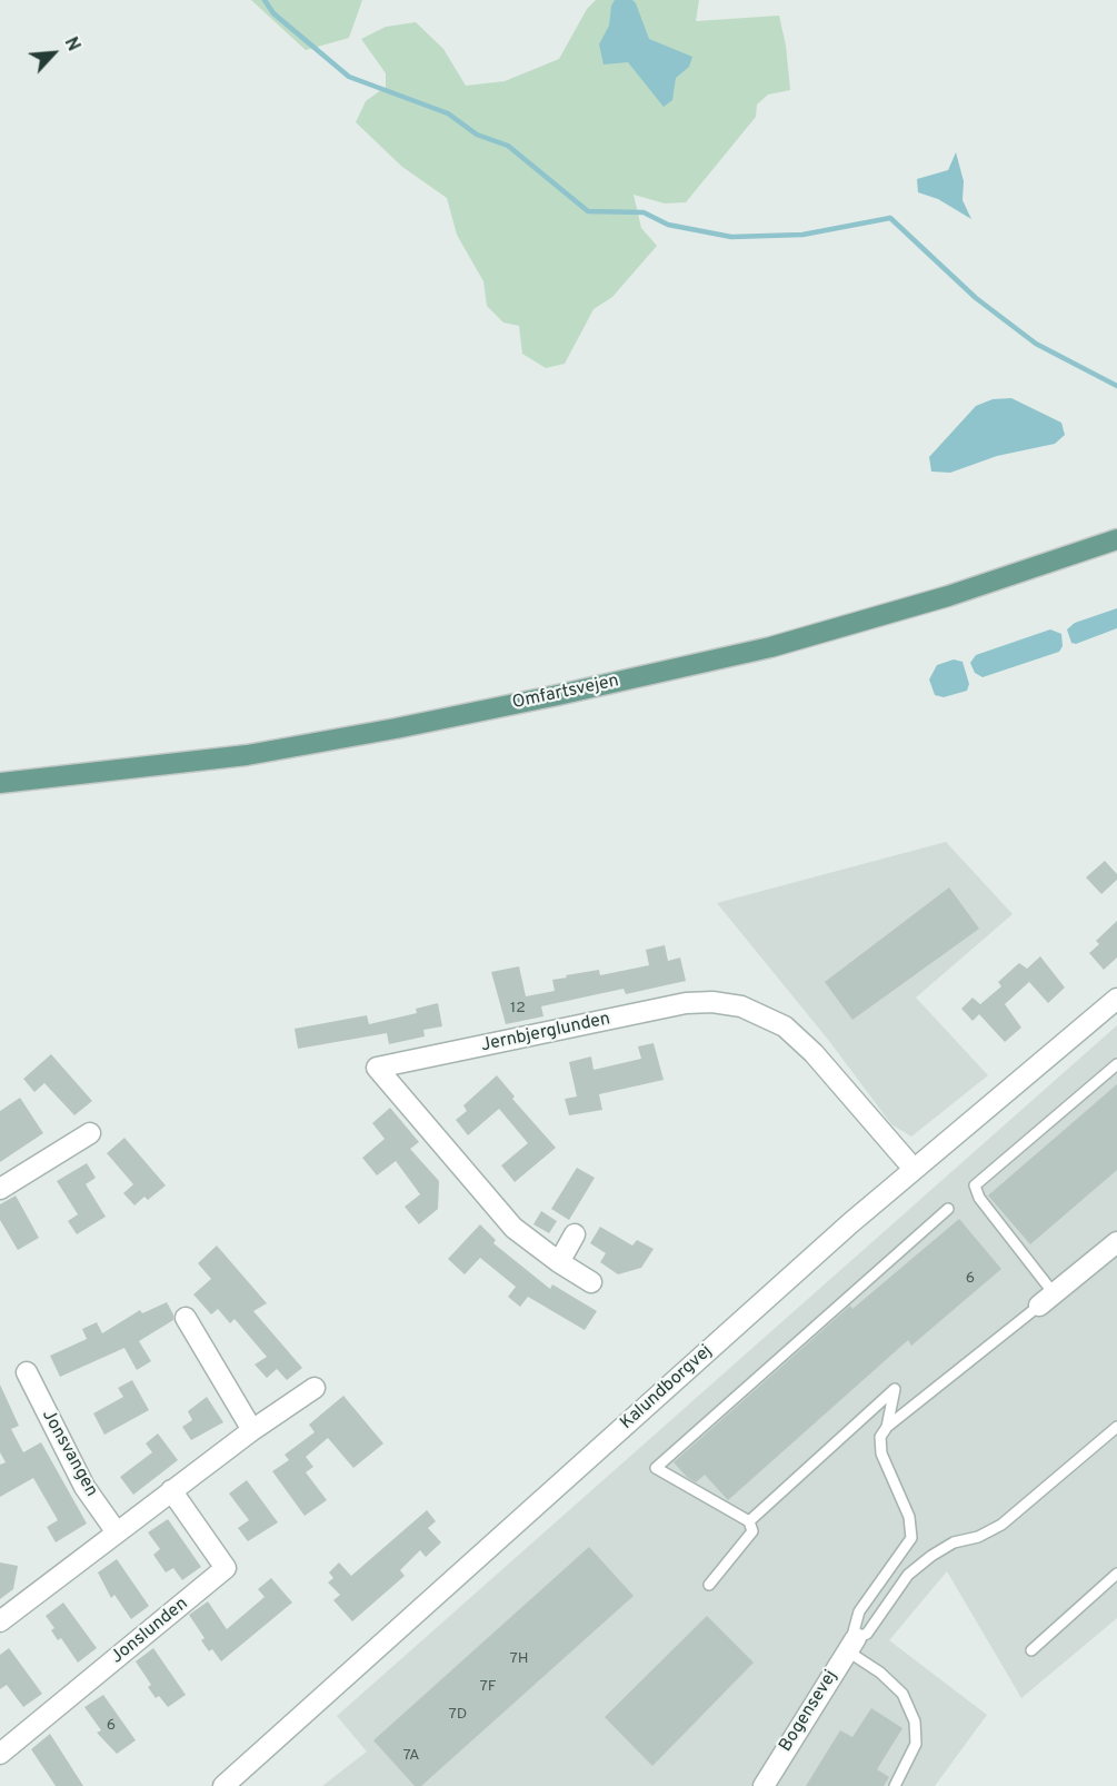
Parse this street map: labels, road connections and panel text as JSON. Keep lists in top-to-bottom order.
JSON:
{
  "streets": {
    "main road": ["Omfartsvejen"],
    "street": [
      "Jernbjerglunden",
      "Kalundborgvej",
      "Jonsvangen",
      "Jonslunden",
      "Bogensevej"
    ]
  },
  "crossings": [
    ["Jernbjerglunden", "Kalundborgvej"]
  ],
  "house_numbers": [
    "12",
    "6",
    "7H",
    "7F",
    "7D",
    "6",
    "7A"
  ],
  "north": "top right"
}
